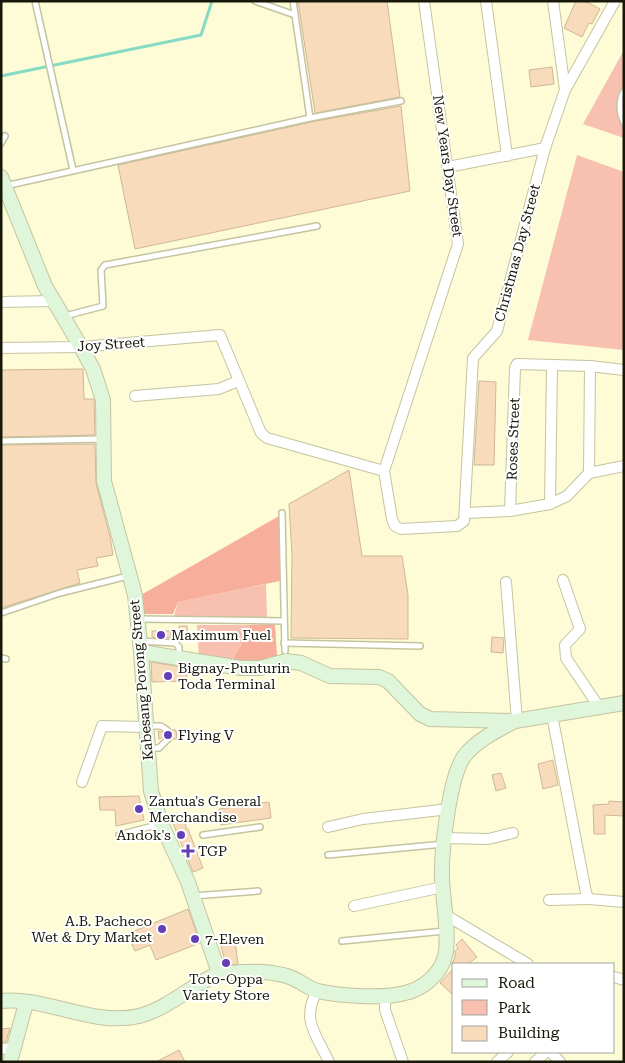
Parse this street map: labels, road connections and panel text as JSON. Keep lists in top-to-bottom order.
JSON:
{
  "streets": {
    "main road": ["Kabesang Porong Street"],
    "street": [
      "New Years Day Street",
      "Christmas Day Street",
      "Joy Street",
      "Roses Street"
    ]
  },
  "crossings": [
    ["Joy Street", "Kabesang Porong Street"]
  ],
  "places": {
    "other": [
      "Maximum Fuel",
      "Bignay-Punturin Toda Terminal",
      "Flying V",
      "Zantua's General Merchandise",
      "Andok's",
      "A.B. Pacheco Wet & Dry Market",
      "7-Eleven",
      "Toto-Oppa Variety Store"
    ],
    "health": ["TGP"]
  },
  "legend": ["Road", "Park", "Building"]
}
